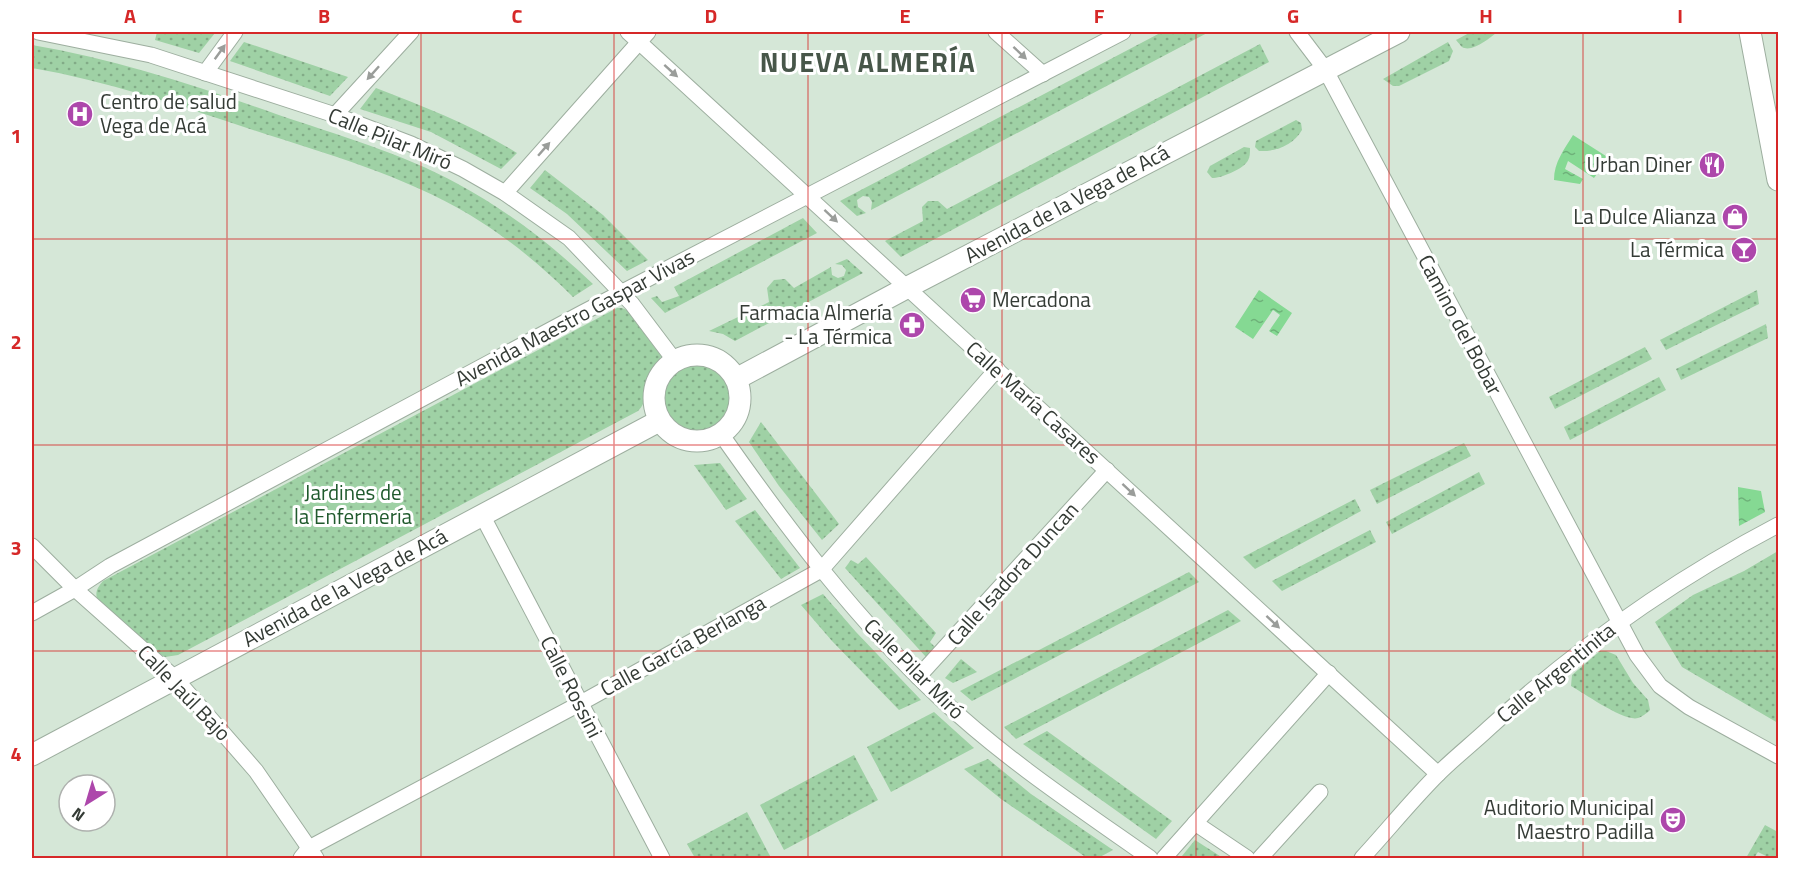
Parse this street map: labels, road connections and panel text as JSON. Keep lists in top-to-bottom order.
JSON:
{
  "streets": {
    "main road": ["Avenida de la Vega de Acá"],
    "street": [
      "Calle Pilar Miró",
      "Avenida Maestro Gaspar Vivas",
      "Camino del Bobar",
      "Calle María Casares",
      "Calle Isadora Duncan",
      "Calle García Berlanga",
      "Calle Argentinita",
      "Calle Rossini",
      "Calle Jaúl Bajo"
    ]
  },
  "crossings": [
    ["Calle Pilar Miró", "Avenida de la Vega de Acá"],
    ["Calle Pilar Miró", "Avenida Maestro Gaspar Vivas"],
    ["Calle Pilar Miró", "Calle Isadora Duncan"],
    ["Calle Pilar Miró", "Calle García Berlanga"],
    ["Avenida de la Vega de Acá", "Camino del Bobar"],
    ["Avenida de la Vega de Acá", "Calle María Casares"],
    ["Avenida de la Vega de Acá", "Calle Rossini"],
    ["Avenida de la Vega de Acá", "Calle Jaúl Bajo"],
    ["Avenida Maestro Gaspar Vivas", "Calle María Casares"],
    ["Avenida Maestro Gaspar Vivas", "Calle Jaúl Bajo"],
    ["Camino del Bobar", "Calle Argentinita"],
    ["Calle María Casares", "Calle Isadora Duncan"],
    ["Calle María Casares", "Calle García Berlanga"],
    ["Calle María Casares", "Calle Argentinita"],
    ["Calle García Berlanga", "Calle Rossini"],
    ["Calle García Berlanga", "Calle Jaúl Bajo"]
  ],
  "one_way": ["Calle María Casares"],
  "districts": ["NUEVA ALMERÍA"],
  "parks": ["Jardines de la Enfermería"],
  "places": {
    "hospital": ["Centro de salud Vega de Acá"],
    "restaurant": ["Urban Diner"],
    "shop": ["La Dulce Alianza"],
    "bar": ["La Térmica"],
    "supermarket": ["Mercadona"],
    "pharmacy": ["Farmacia Almería - La Térmica"],
    "theatre": ["Auditorio Municipal Maestro Padilla"]
  },
  "north": "bottom left",
  "grid": {
    "columns": [
      "A",
      "B",
      "C",
      "D",
      "E",
      "F",
      "G",
      "H",
      "I"
    ],
    "rows": [
      "1",
      "2",
      "3",
      "4"
    ]
  }
}
